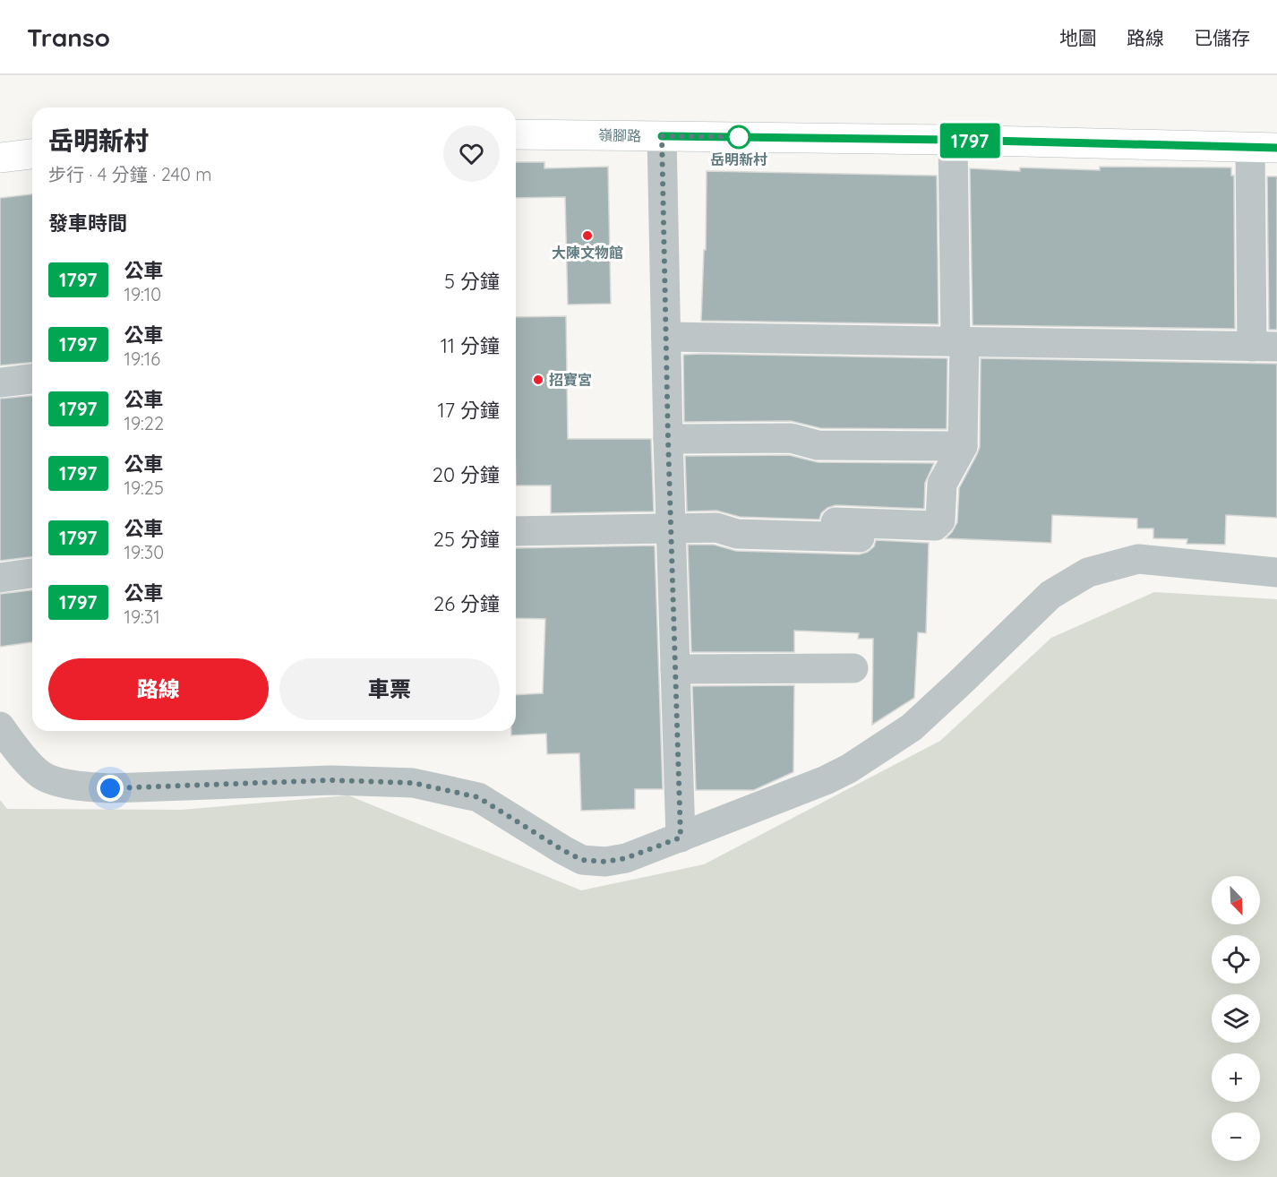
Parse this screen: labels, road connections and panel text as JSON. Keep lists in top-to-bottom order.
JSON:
{
  "streets": {
    "street": ["嶺腳路"]
  },
  "places": ["岳明新村", "大陳文物館", "招寶宮"],
  "lines": ["bus line 1797"],
  "north": "bottom right",
  "page": {
    "header": "Transo",
    "nav": ["地圖", "路線", "已儲存"],
    "on_map": "1797",
    "heading": [
      ["岳明新村", "步行 · 4 分鐘 · 240 m"],
      "發車時間"
    ],
    "list": [
      {
        "mark": "1797",
        "name": "公車",
        "note": "19:10",
        "value": "5 分鐘"
      },
      {
        "mark": "1797",
        "name": "公車",
        "note": "19:16",
        "value": "11 分鐘"
      },
      {
        "mark": "1797",
        "name": "公車",
        "note": "19:22",
        "value": "17 分鐘"
      },
      {
        "mark": "1797",
        "name": "公車",
        "note": "19:25",
        "value": "20 分鐘"
      },
      {
        "mark": "1797",
        "name": "公車",
        "note": "19:30",
        "value": "25 分鐘"
      },
      {
        "mark": "1797",
        "name": "公車",
        "note": "19:31",
        "value": "26 分鐘"
      }
    ],
    "buttons": ["路線", "車票"],
    "map_buttons": ["+", "−"]
  }
}
